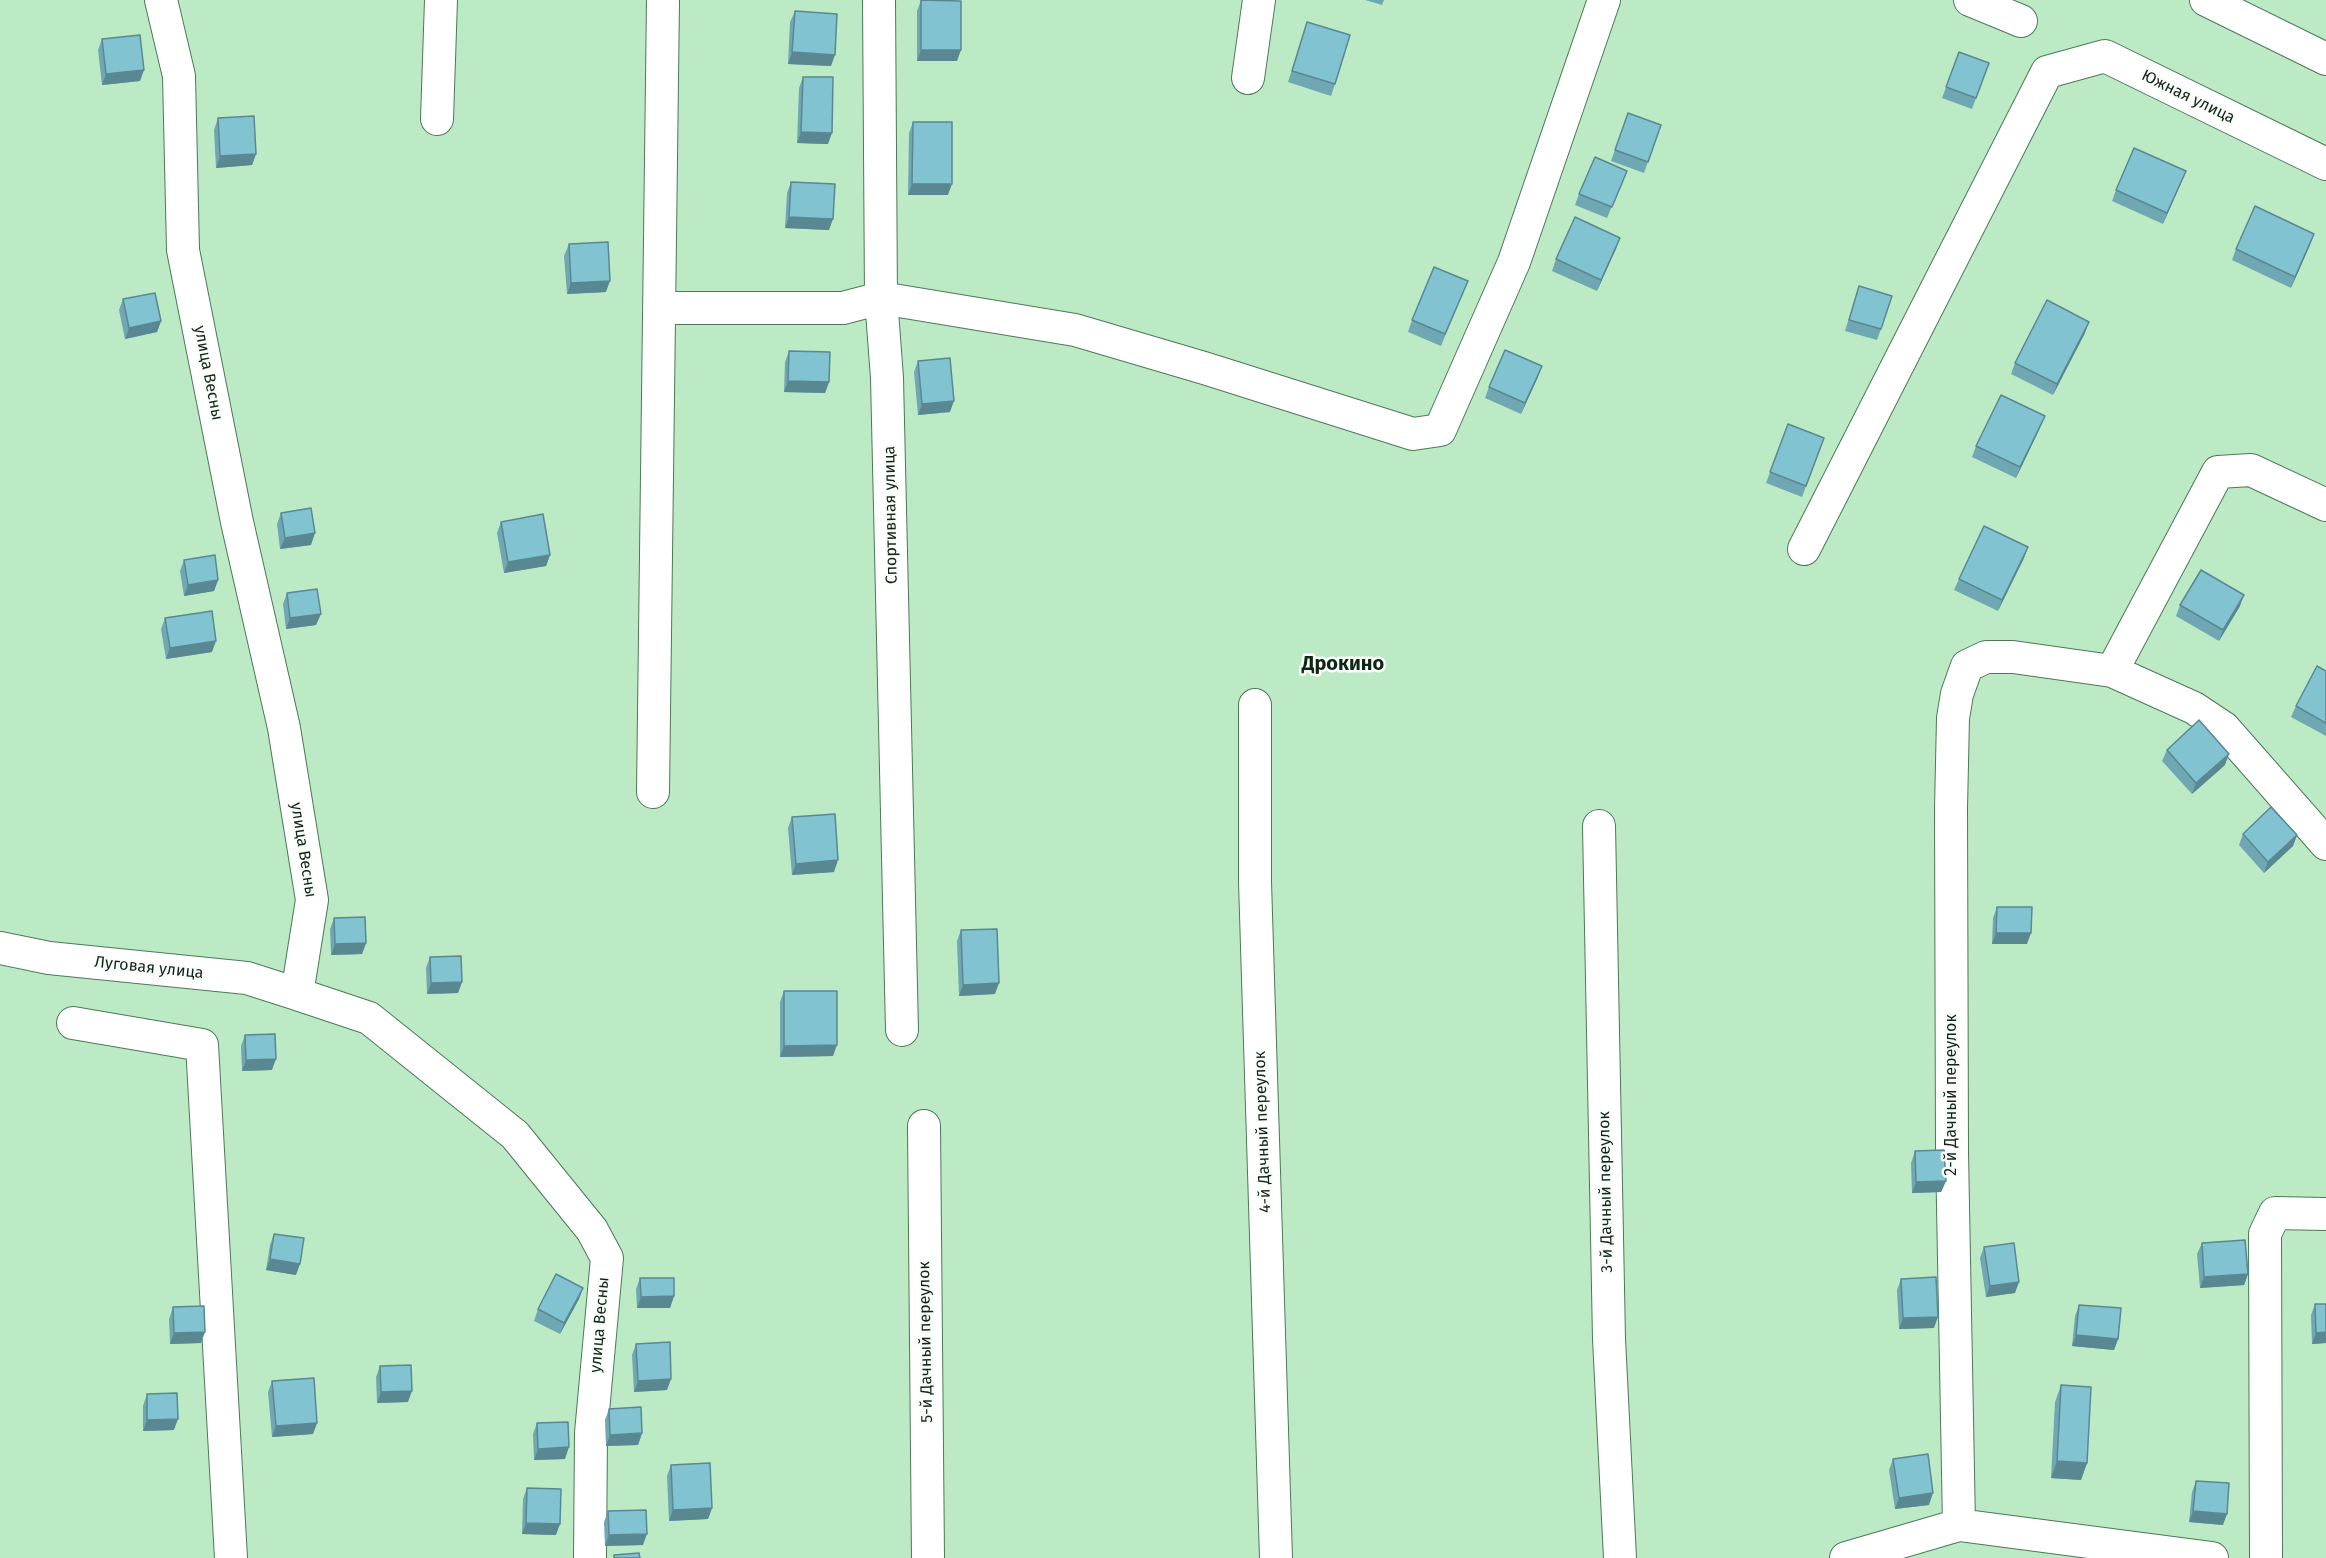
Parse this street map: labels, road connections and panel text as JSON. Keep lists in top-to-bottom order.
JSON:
{
  "streets": {
    "street": [
      "Южная улица",
      "улица Весны",
      "Спортивная улица",
      "Луговая улица",
      "2-й Дачный переулок",
      "4-й Дачный переулок",
      "3-й Дачный переулок",
      "5-й Дачный переулок"
    ]
  },
  "crossings": [
    ["улица Весны", "Луговая улица"]
  ],
  "districts": ["Дрокино"]
}
